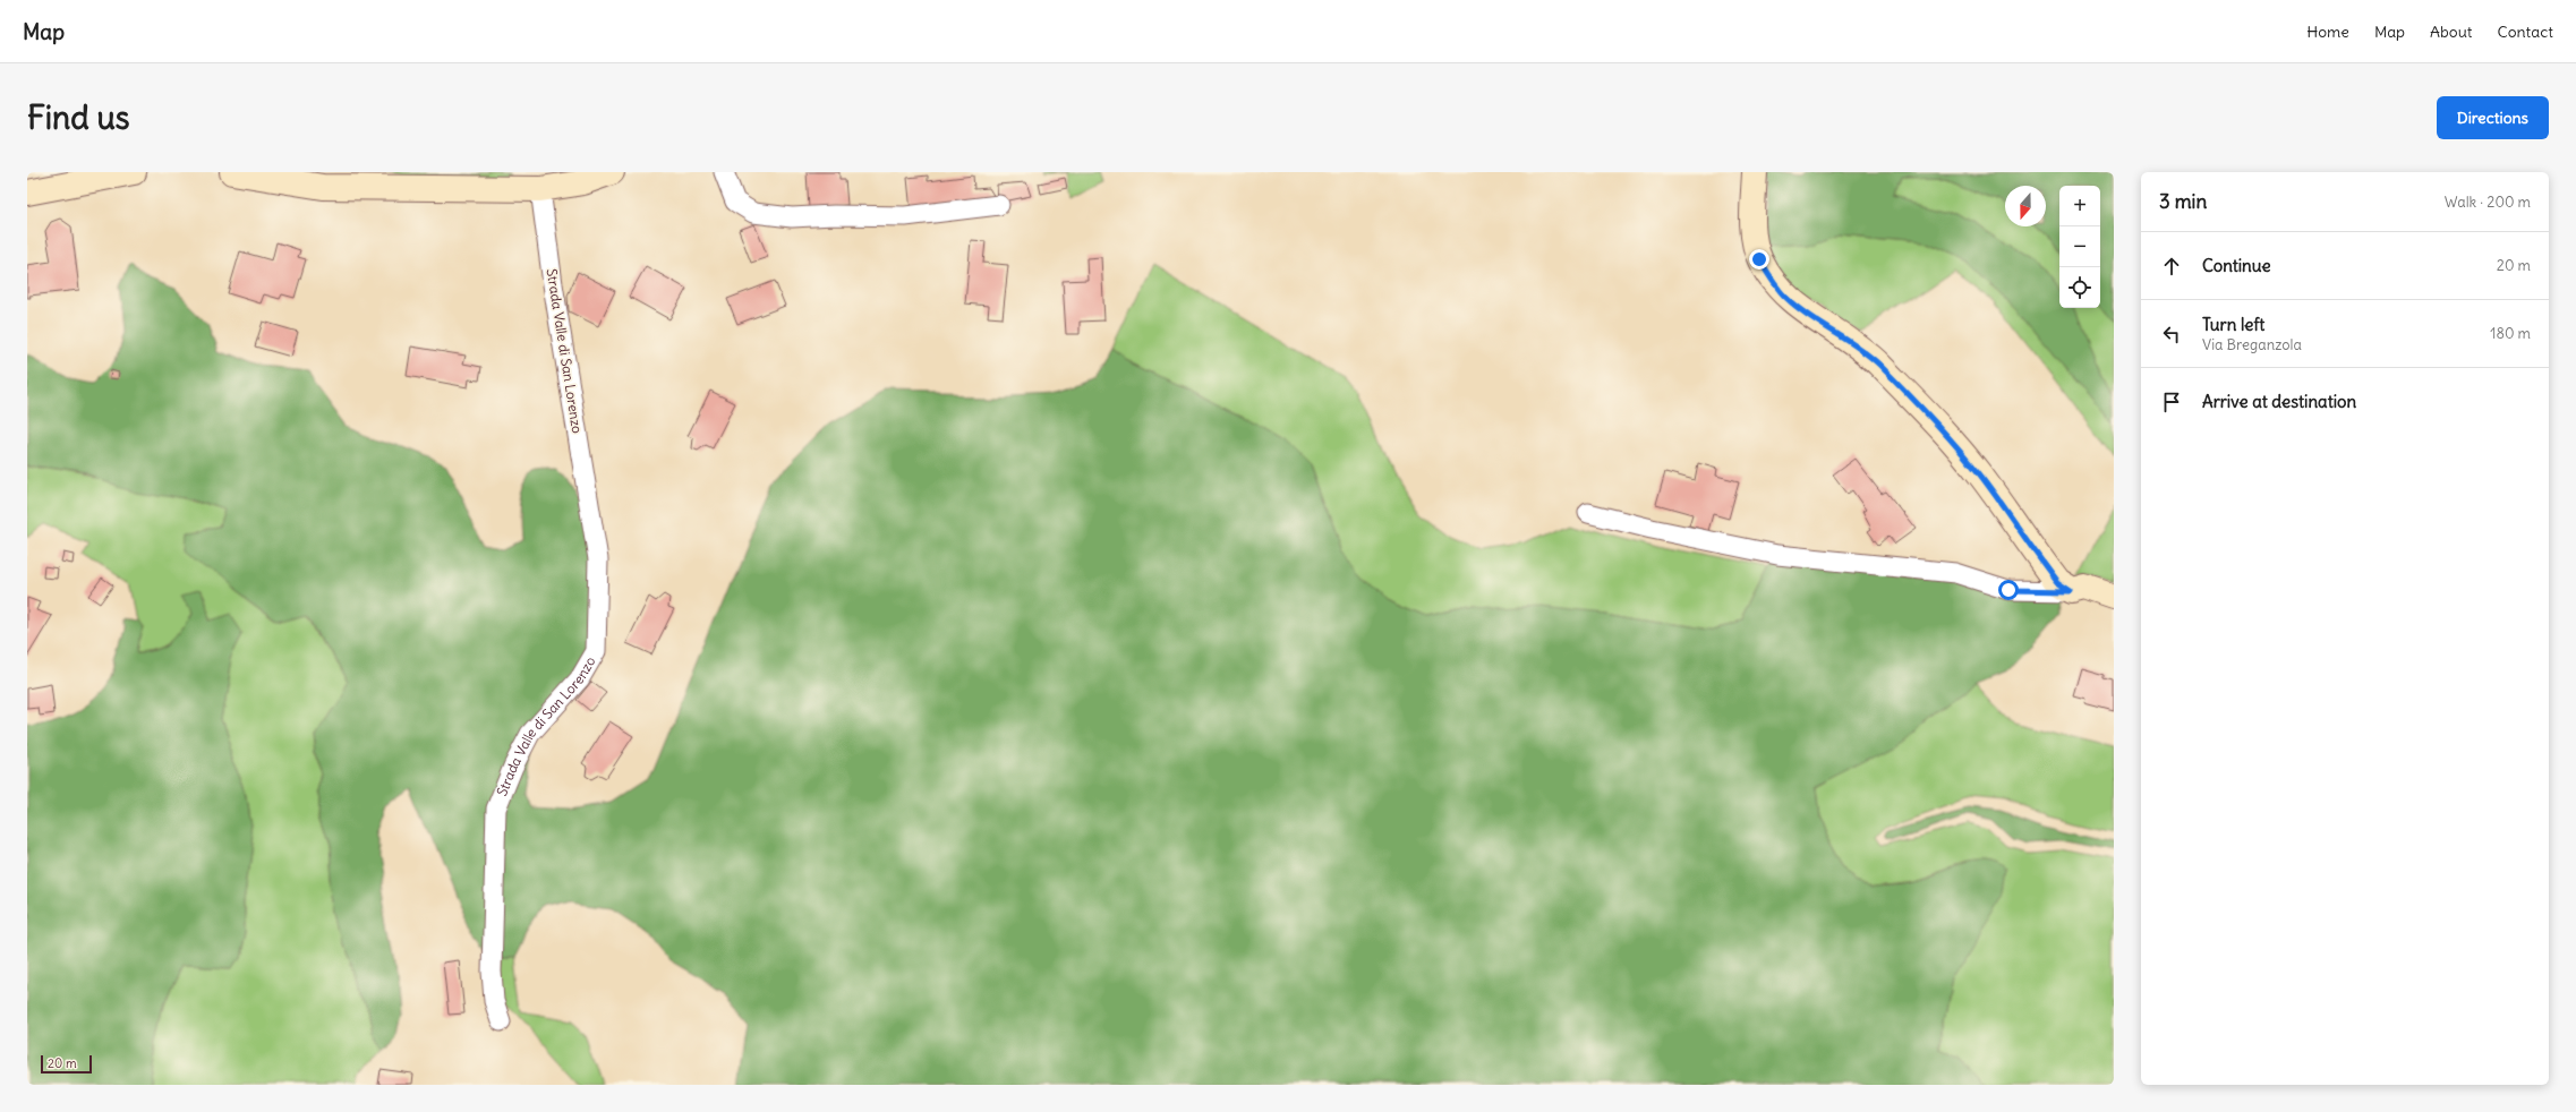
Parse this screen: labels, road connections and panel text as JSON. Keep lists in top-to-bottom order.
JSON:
{
  "streets": {
    "street": ["Strada Valle di San Lorenzo"]
  },
  "scale_bar": "20 m",
  "north": "bottom",
  "page": {
    "header": "Map",
    "nav": [
      "Home",
      "Map",
      "About",
      "Contact"
    ],
    "buttons": "Directions",
    "title": "Find us",
    "heading": ["3 min", "Walk · 200 m"],
    "map_buttons": ["+", "−"],
    "list": [
      ["Continue", "20 m"],
      ["Turn left", "Via Breganzola", "180 m"],
      "Arrive at destination"
    ],
    "scale": "20 m"
  }
}
